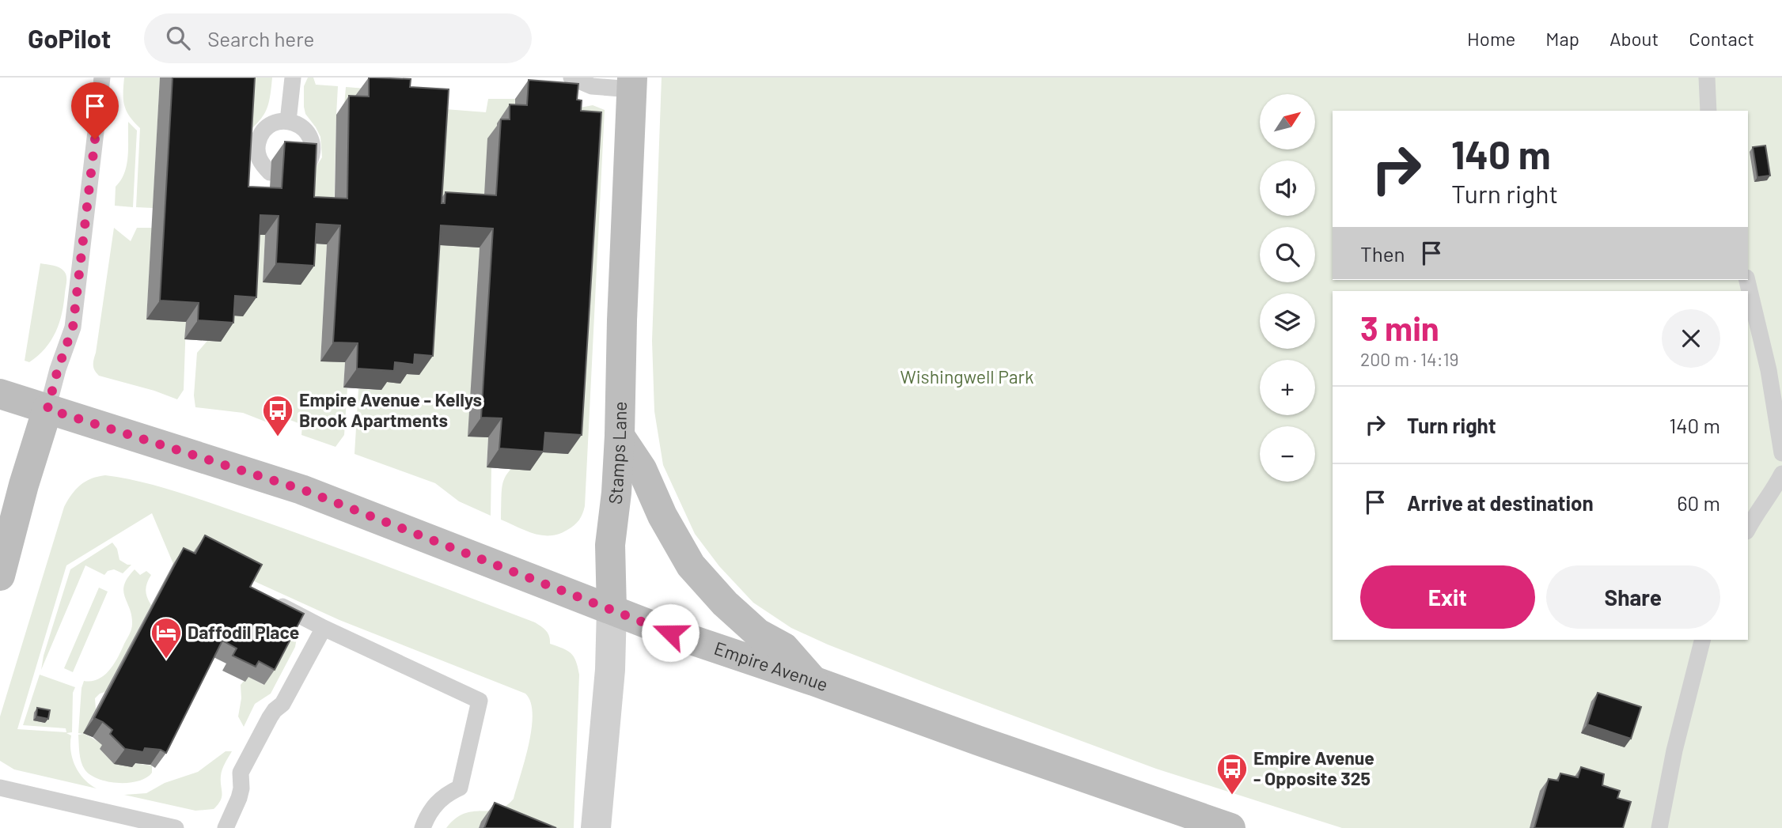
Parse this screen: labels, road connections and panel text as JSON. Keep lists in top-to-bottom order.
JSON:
{
  "streets": {
    "main road": ["Stamps Lane", "Empire Avenue"]
  },
  "crossings": [
    ["Stamps Lane", "Empire Avenue"]
  ],
  "parks": ["Wishingwell Park"],
  "places": {
    "bus stop": ["Empire Avenue - Kellys Brook Apartments", "Empire Avenue - Opposite 325"],
    "hotel": ["Daffodil Place"]
  },
  "north": "top right",
  "page": {
    "header": "GoPilot",
    "search": "Search here",
    "nav": [
      "Home",
      "Map",
      "About",
      "Contact"
    ],
    "map_buttons": ["+", "−"],
    "turn": ["140 m", "Turn right"],
    "then": "Then",
    "heading": ["3 min", "200 m · 14:19"],
    "list": [
      {
        "name": "Turn right",
        "value": "140 m"
      },
      {
        "name": "Arrive at destination",
        "value": "60 m"
      }
    ],
    "buttons": ["Exit", "Share"]
  }
}
